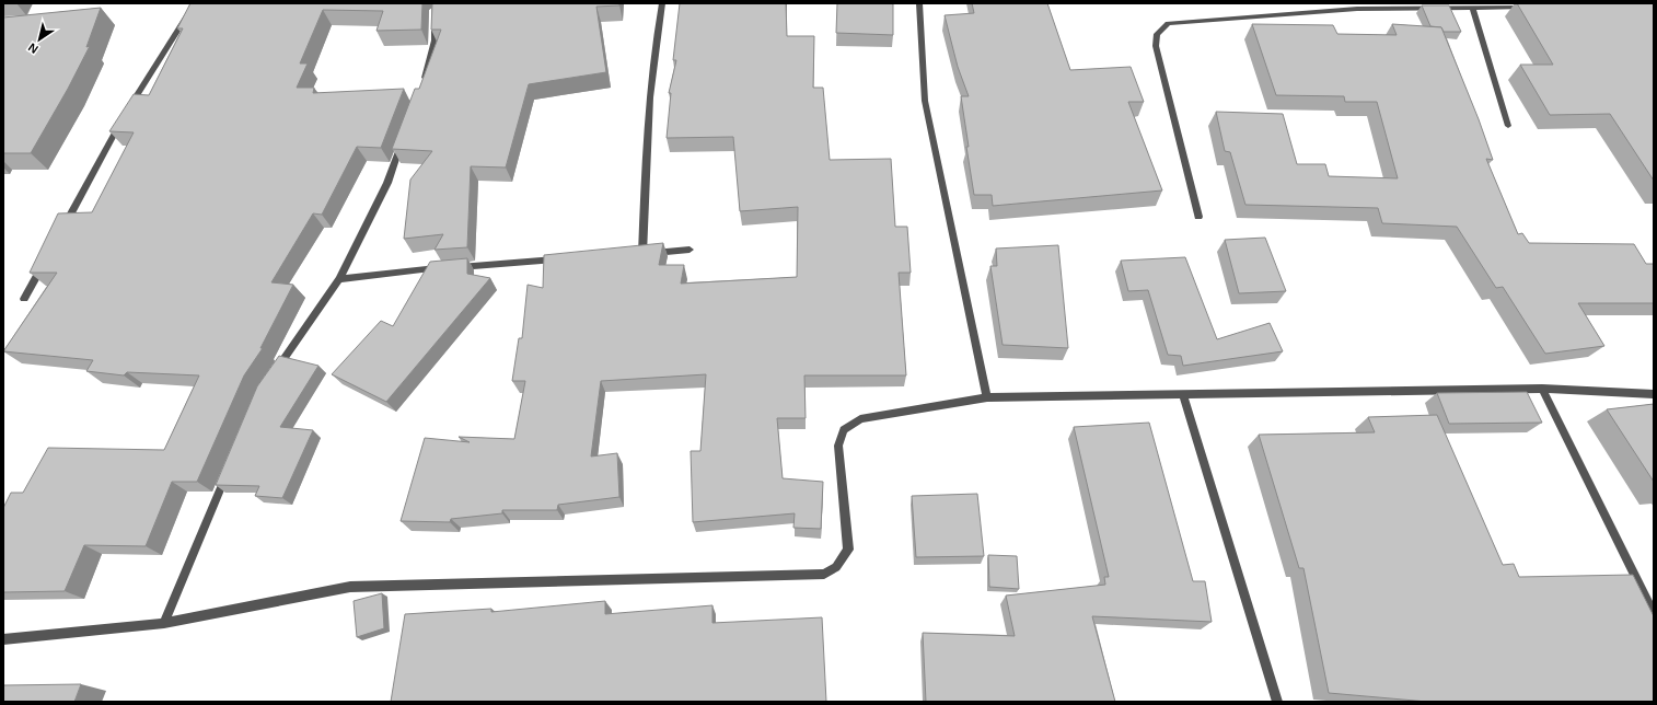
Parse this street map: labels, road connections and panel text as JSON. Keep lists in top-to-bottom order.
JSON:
{
  "north": "bottom left"
}
